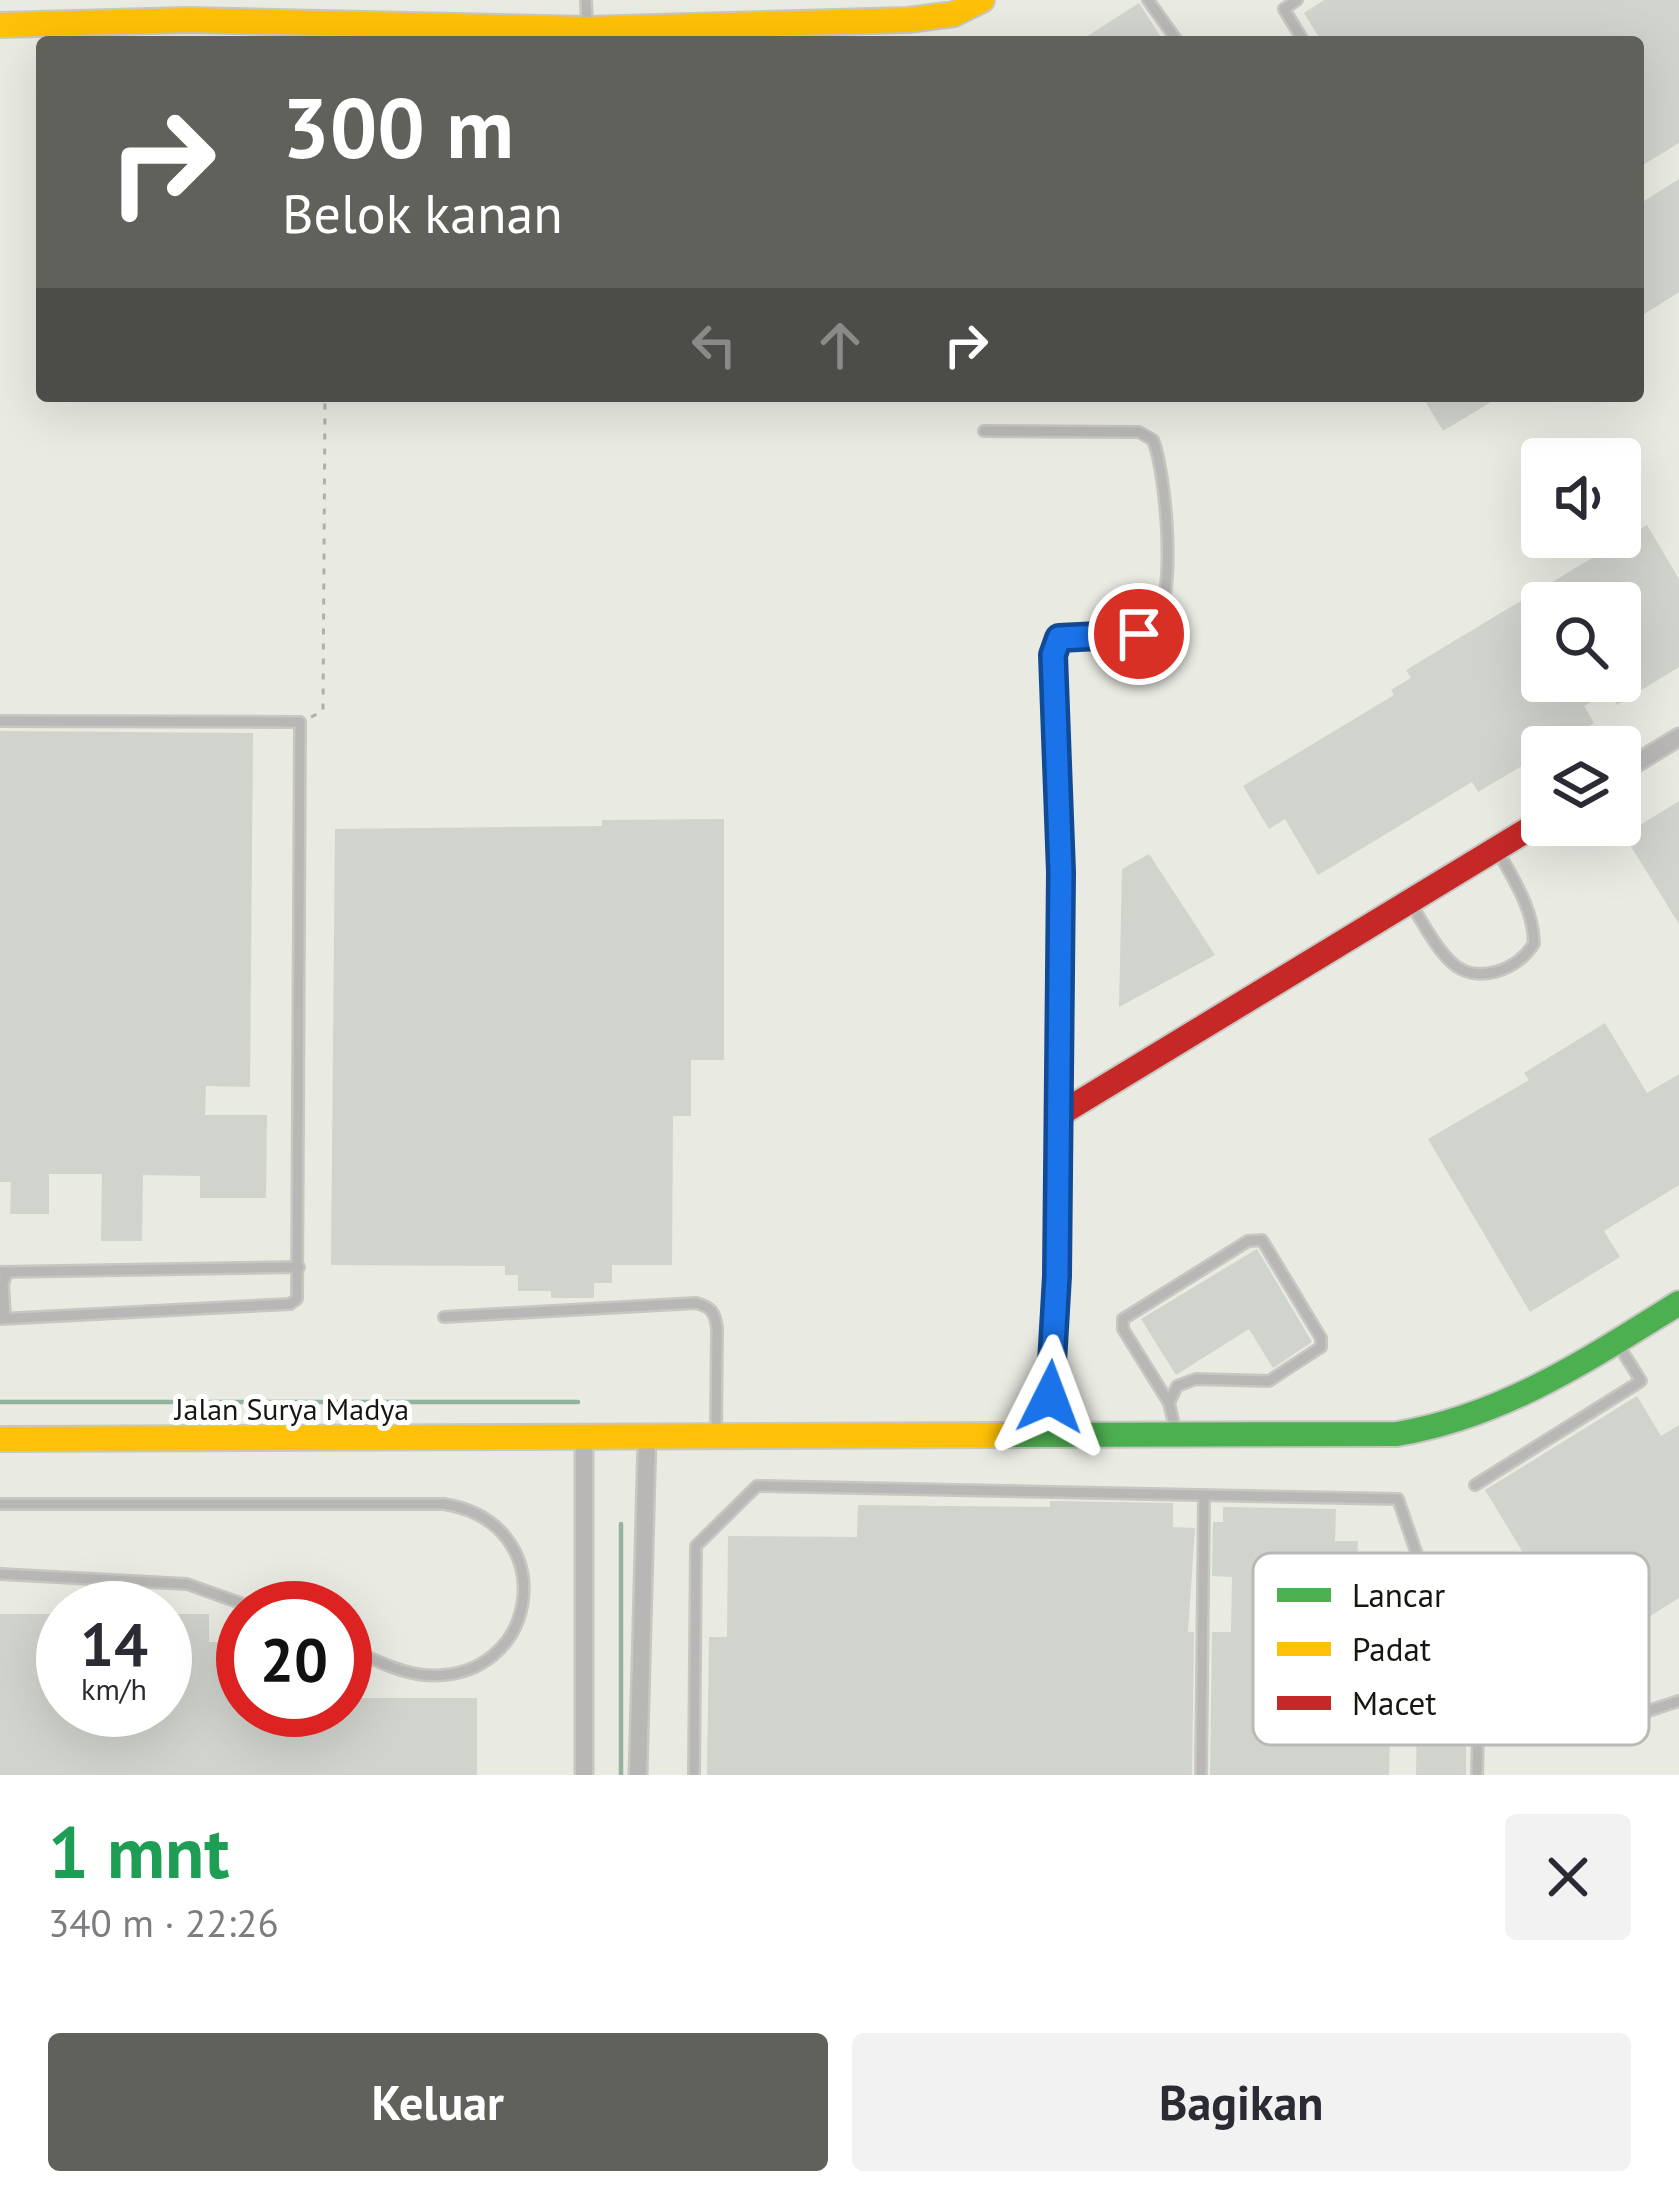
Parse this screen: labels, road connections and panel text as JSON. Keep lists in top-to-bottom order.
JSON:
{
  "streets": {
    "street": ["Jalan Surya Madya"]
  },
  "legend": ["Lancar", "Padat", "Macet"],
  "page": {
    "turn": ["300 m", "Belok kanan"],
    "speed": "14 km/h",
    "limit": "20",
    "heading": ["1 mnt", "340 m · 22:26"],
    "buttons": ["Keluar", "Bagikan"]
  }
}
